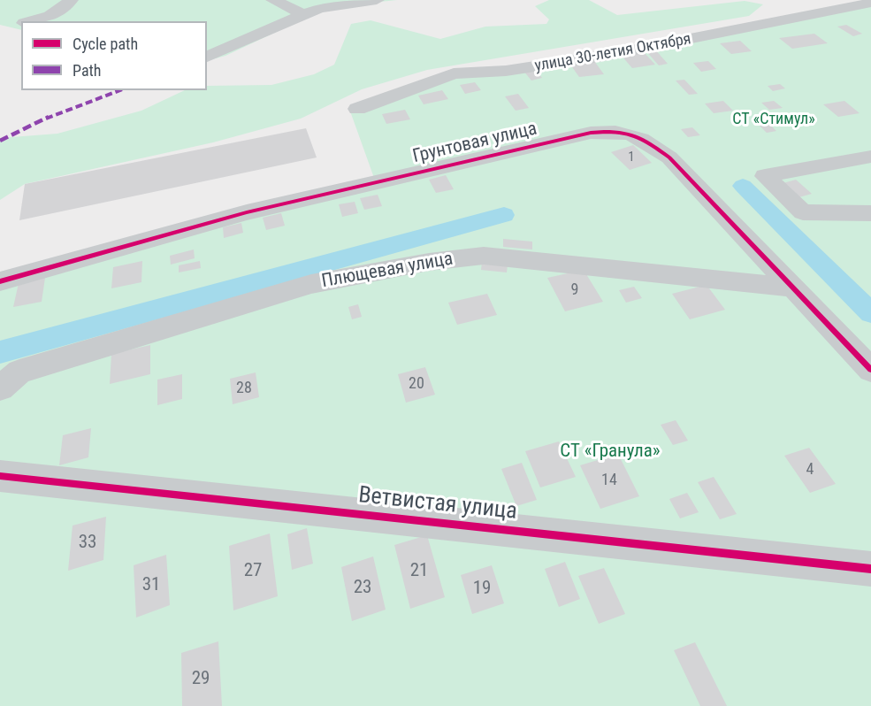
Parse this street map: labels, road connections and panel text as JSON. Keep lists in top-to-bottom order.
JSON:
{
  "streets": {
    "street": [
      "улица 30-летия Октября",
      "Грунтовая улица",
      "Плющевая улица",
      "Ветвистая улица"
    ]
  },
  "crossings": [
    ["Грунтовая улица", "Плющевая улица"]
  ],
  "parks": ["СТ «Стимул»", "СТ «Гранула»"],
  "house_numbers": [
    "1",
    "9",
    "20",
    "28",
    "4",
    "14",
    "33",
    "27",
    "21",
    "31",
    "23",
    "19",
    "29"
  ],
  "legend": ["Cycle path", "Path"]
}
